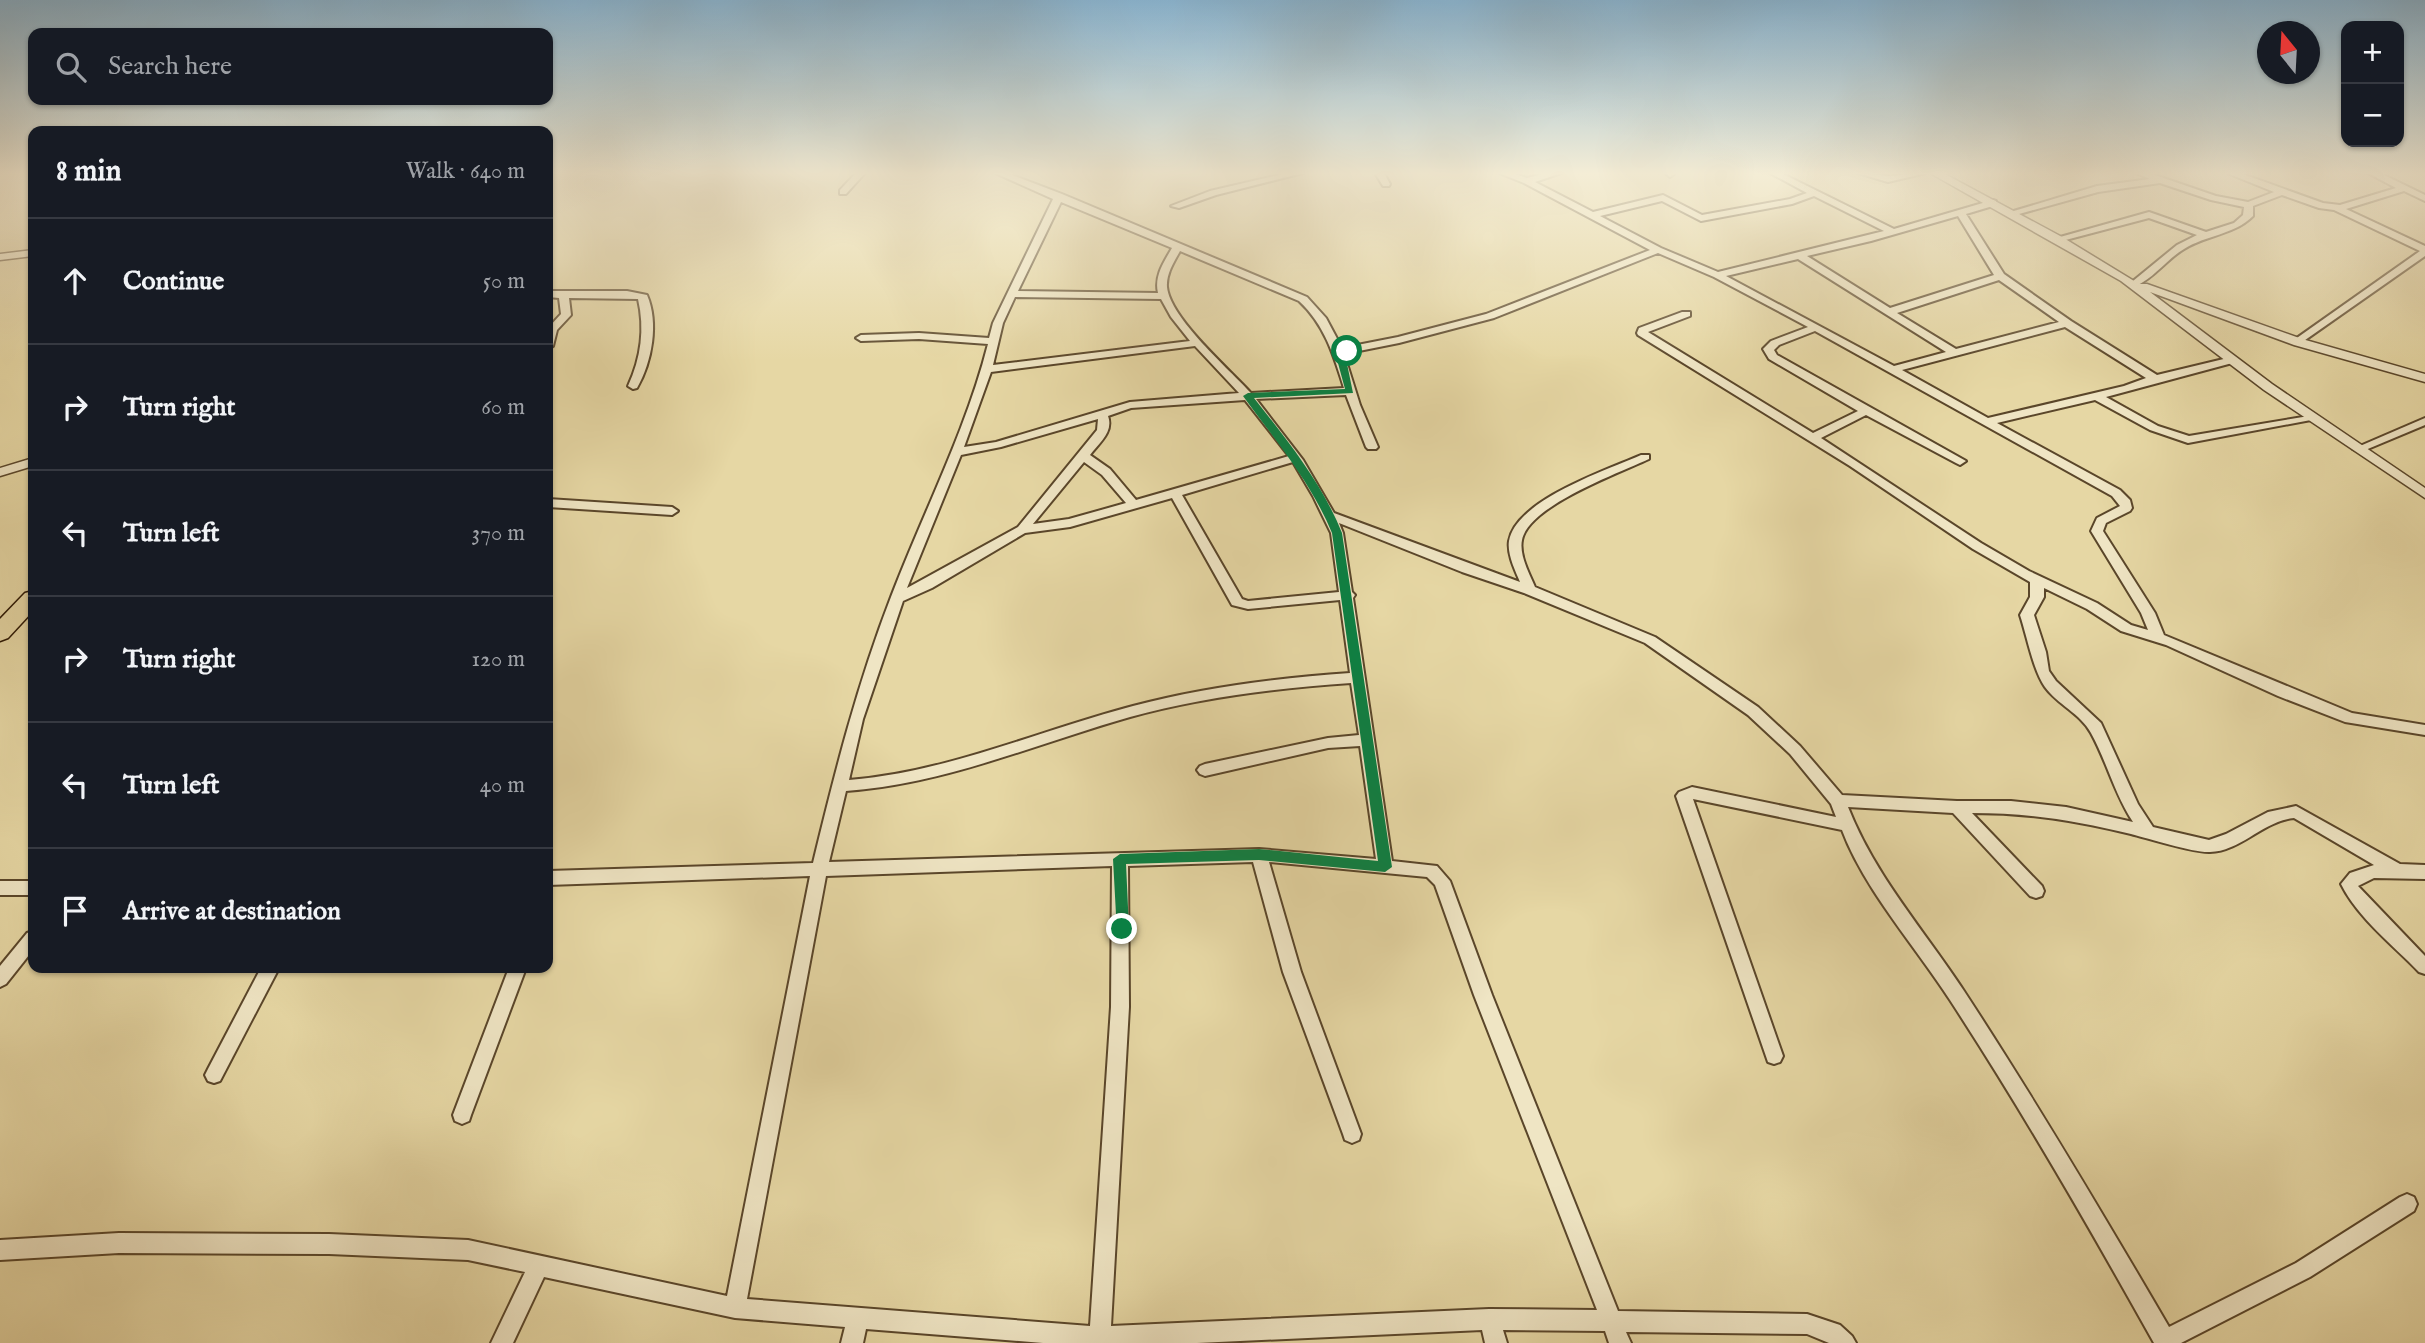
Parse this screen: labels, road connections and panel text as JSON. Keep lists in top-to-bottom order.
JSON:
{
  "north": "top",
  "page": {
    "map_buttons": ["+", "−"],
    "search": "Search here",
    "heading": ["8 min", "Walk · 640 m"],
    "list": [
      ["Continue", "50 m"],
      ["Turn right", "60 m"],
      ["Turn left", "370 m"],
      ["Turn right", "120 m"],
      ["Turn left", "40 m"],
      "Arrive at destination"
    ]
  }
}
